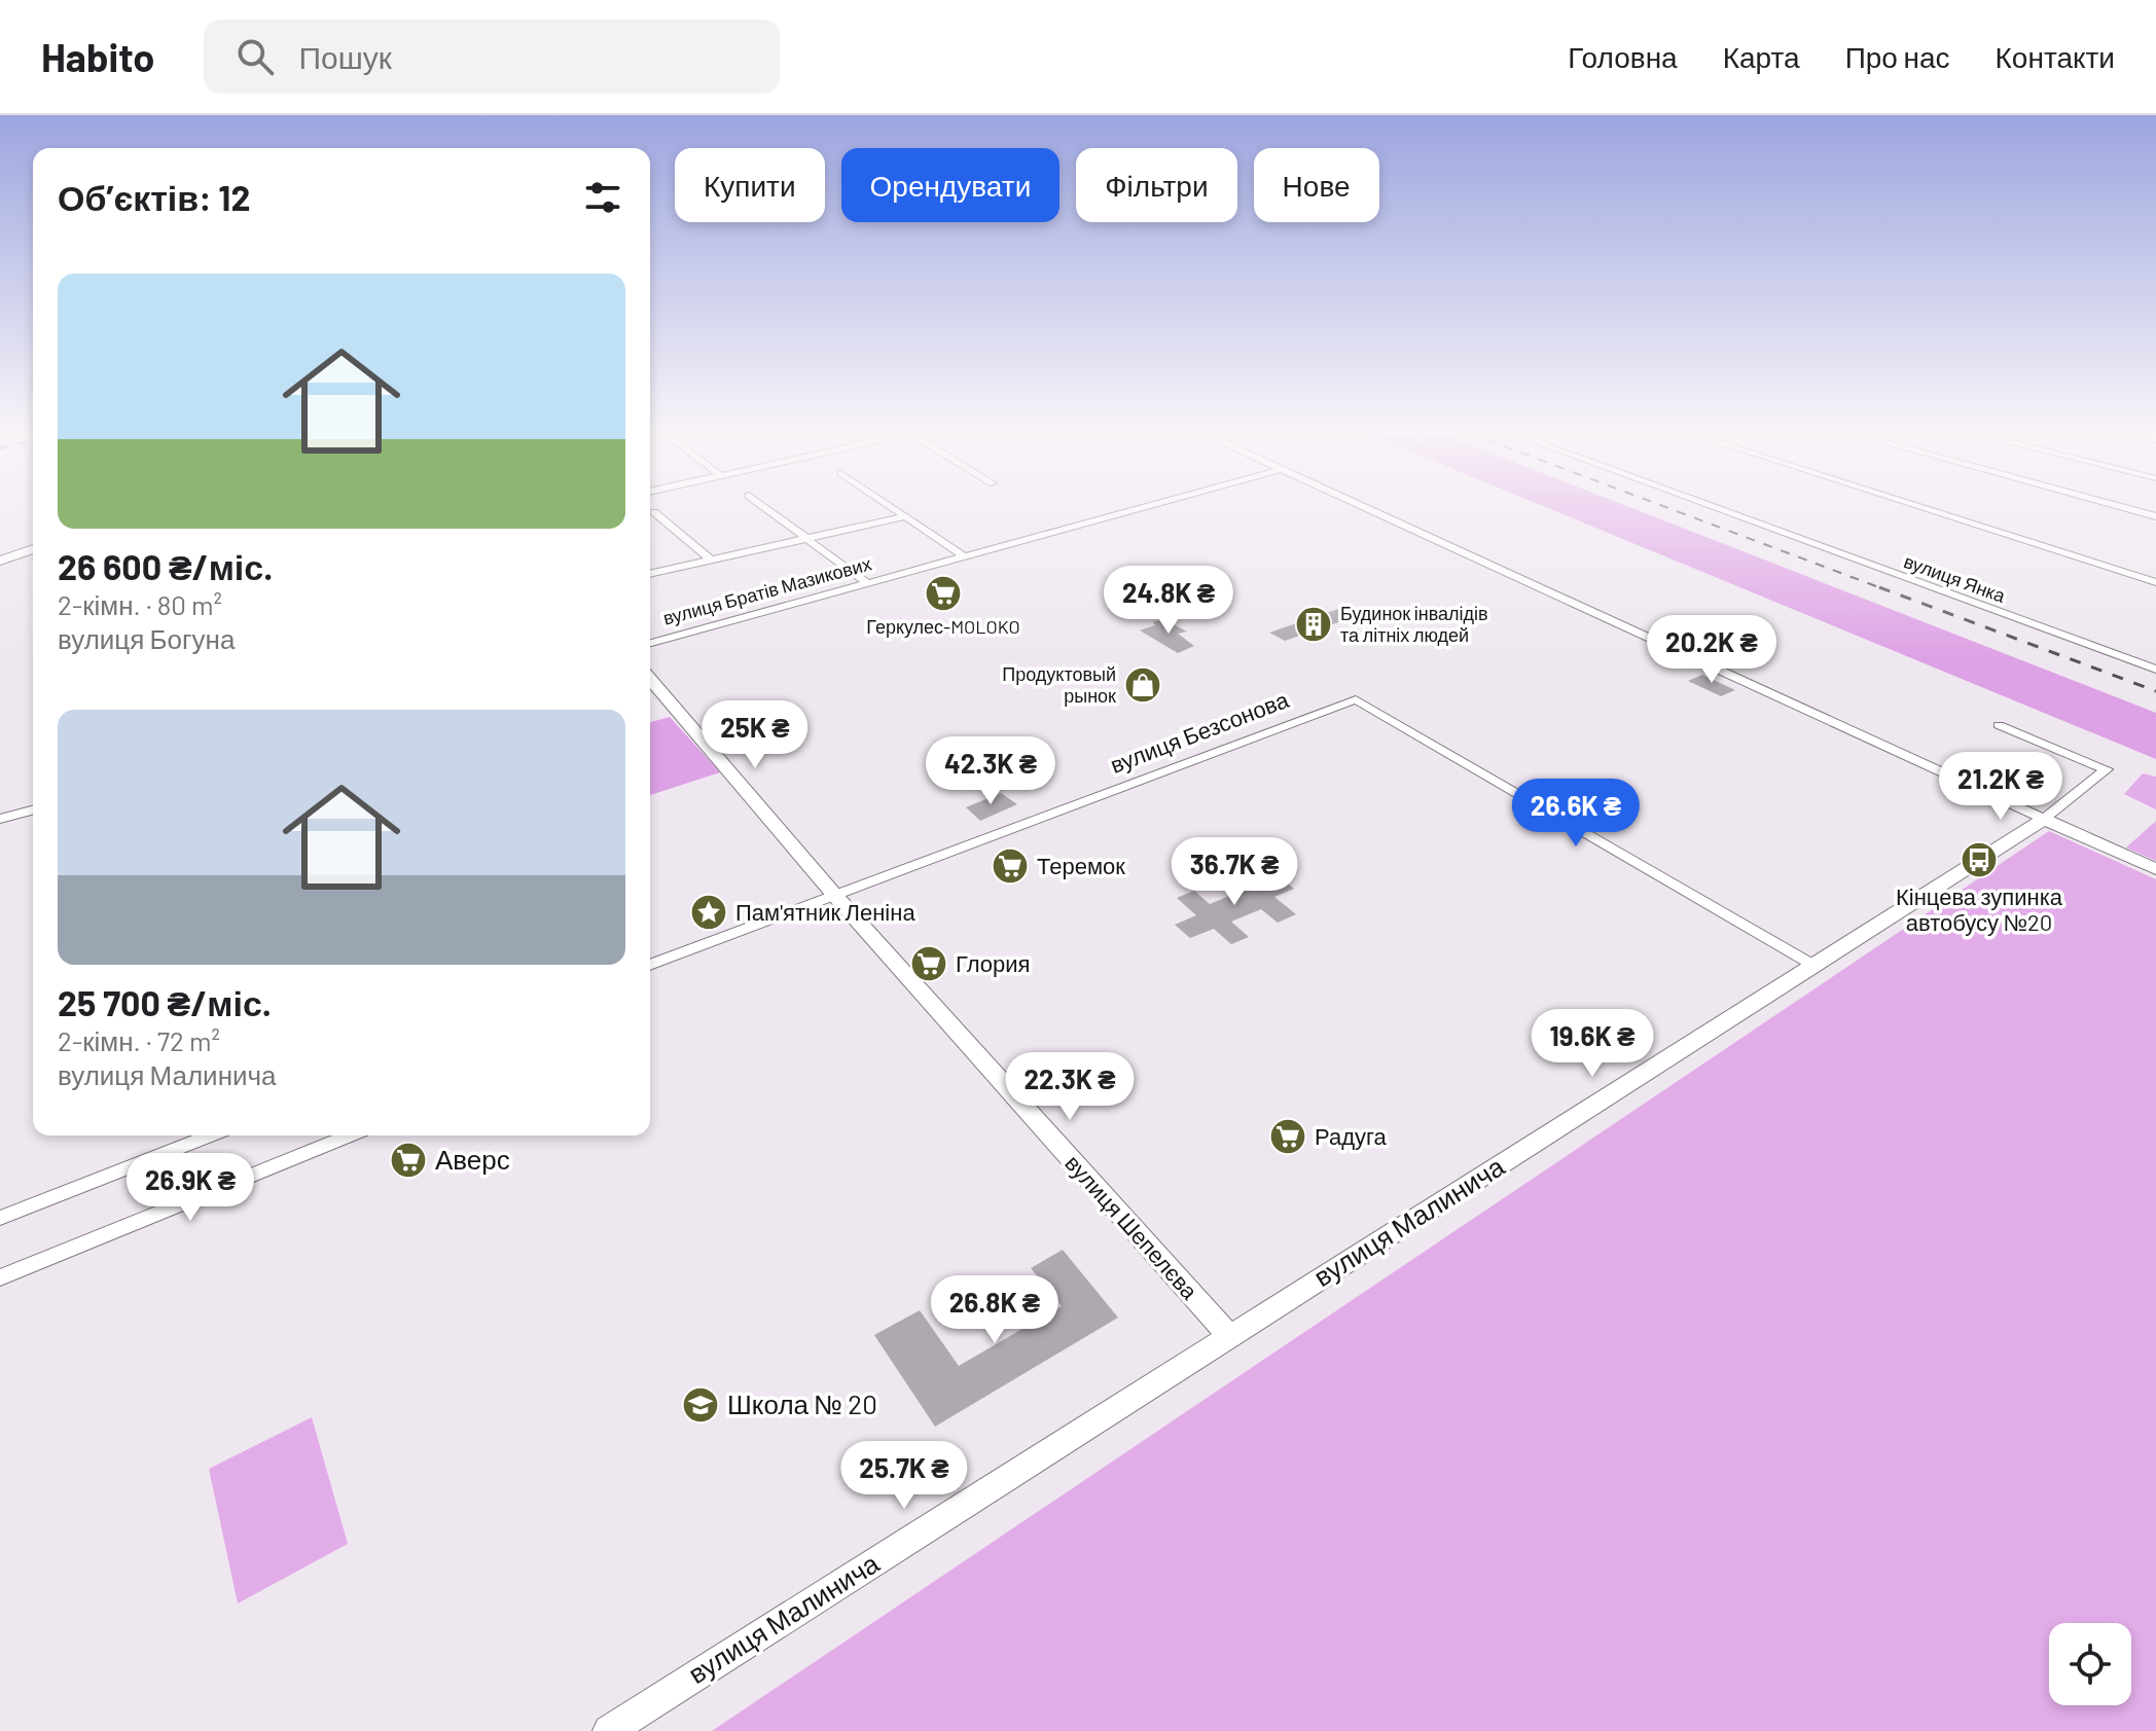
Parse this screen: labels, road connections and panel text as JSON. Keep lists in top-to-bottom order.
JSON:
{
  "streets": {
    "street": [
      "вулиця Янка",
      "вулиця Братів Мазикових",
      "вулиця Безсонова",
      "вулиця Малинича",
      "вулиця Шепелєва"
    ]
  },
  "crossings": [
    ["вулиця Безсонова", "вулиця Малинича"],
    ["вулиця Безсонова", "вулиця Шепелєва"],
    ["вулиця Малинича", "вулиця Шепелєва"]
  ],
  "places": {
    "supermarket": [
      "Геркулес-MOLOKO",
      "Теремок",
      "Глория",
      "Радуга",
      "Аверс"
    ],
    "building": ["Будинок інвалідів та літніх людей"],
    "shop": ["Продуктовый рынок"],
    "bus stop": ["Кінцева зупинка автобусу №20"],
    "place": ["Пам'ятник Леніна"],
    "school or university": ["Школа № 20"]
  },
  "page": {
    "header": "Habito",
    "search": "Пошук",
    "nav": [
      "Головна",
      "Карта",
      "Про нас",
      "Контакти"
    ],
    "chip": [
      "Купити",
      "Орендувати",
      "Фільтри",
      "Нове"
    ],
    "heading": "Об’єктів: 12",
    "list": [
      {
        "name": "26 600 ₴/міс.",
        "note": "2-кімн. · 80 m² · вулиця Богуна"
      },
      {
        "name": "25 700 ₴/міс.",
        "note": "2-кімн. · 72 m² · вулиця Малинича"
      }
    ],
    "price": [
      "24.8K ₴",
      "20.2K ₴",
      "25K ₴",
      "42.3K ₴",
      "21.2K ₴",
      "26.6K ₴",
      "36.7K ₴",
      "19.6K ₴",
      "22.3K ₴",
      "26.9K ₴",
      "26.8K ₴",
      "25.7K ₴"
    ]
  }
}
